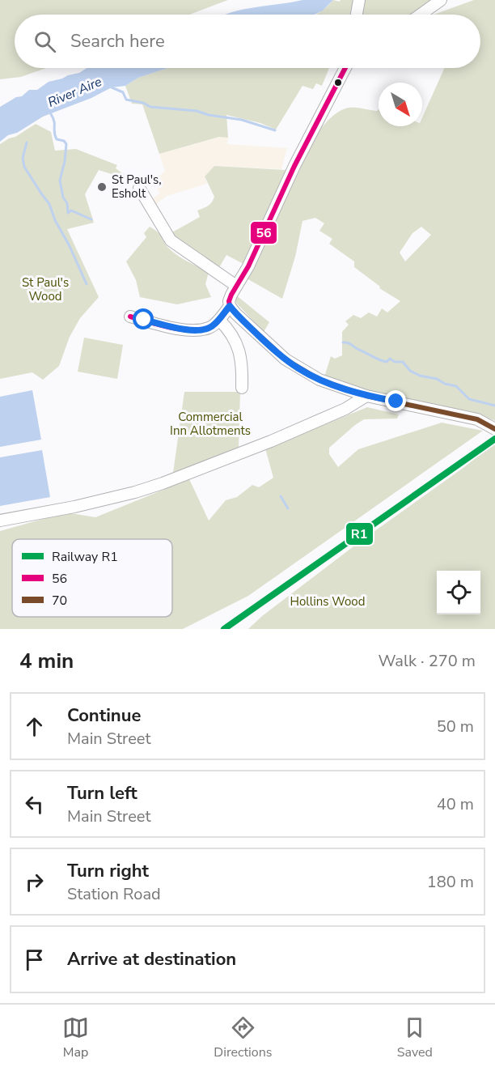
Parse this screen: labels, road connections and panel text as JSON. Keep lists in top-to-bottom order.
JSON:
{
  "water": ["River Aire"],
  "parks": ["St Paul's Wood", "Commercial Inn Allotments", "Hollins Wood"],
  "places": ["St Paul's, Esholt"],
  "lines": ["transit line 56", "transit line 70", "rail line R1"],
  "legend": ["Railway R1", "56", "70"],
  "north": "bottom right",
  "page": {
    "search": "Search here",
    "heading": ["4 min", "Walk · 270 m"],
    "list": [
      ["Continue", "Main Street", "50 m"],
      ["Turn left", "Main Street", "40 m"],
      ["Turn right", "Station Road", "180 m"],
      "Arrive at destination"
    ],
    "nav": ["Map", "Directions", "Saved"]
  }
}
